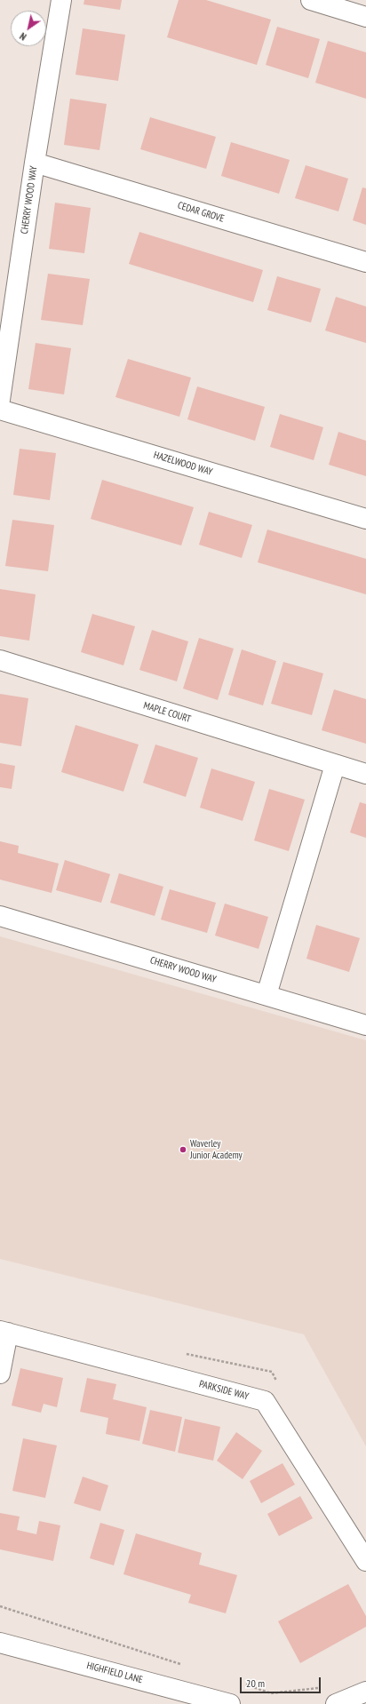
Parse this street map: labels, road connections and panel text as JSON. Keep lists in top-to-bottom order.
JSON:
{
  "streets": {
    "street": [
      "CHERRY WOOD WAY",
      "CEDAR GROVE",
      "HAZELWOOD WAY",
      "MAPLE COURT",
      "PARKSIDE WAY",
      "HIGHFIELD LANE"
    ]
  },
  "crossings": [
    ["CHERRY WOOD WAY", "CEDAR GROVE"]
  ],
  "places": ["Waverley Junior Academy"],
  "scale_bar": "20 m",
  "north": "bottom left"
}
